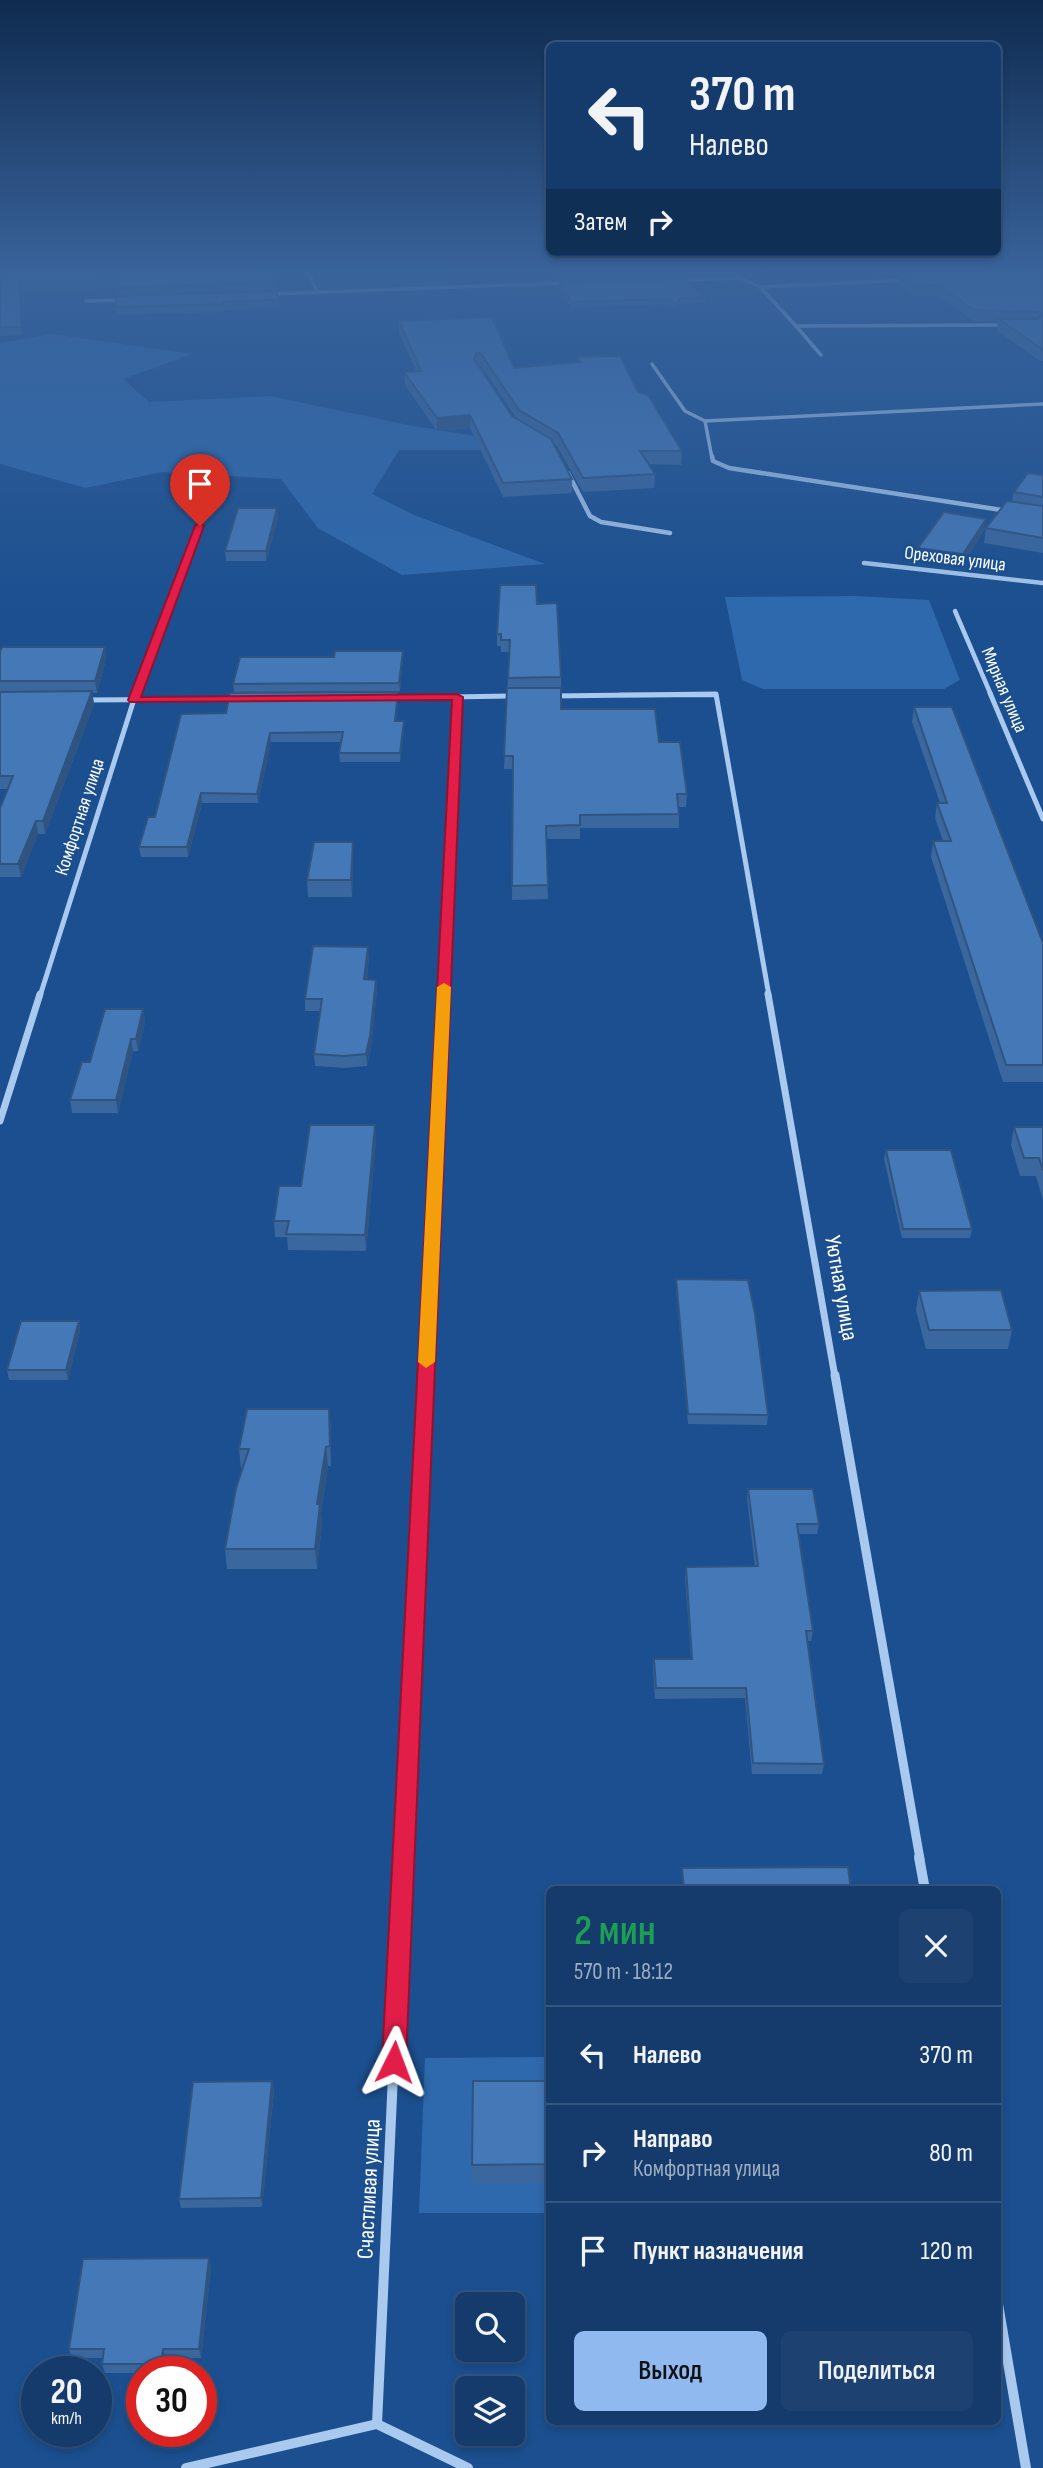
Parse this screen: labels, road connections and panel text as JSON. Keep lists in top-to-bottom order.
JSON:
{
  "streets": {
    "street": [
      "Ореховая улица",
      "Мирная улица",
      "Комфортная улица",
      "Уютная улица",
      "Счастливая улица"
    ]
  },
  "page": {
    "turn": ["370 m", "Налево"],
    "then": "Затем",
    "heading": ["2 мин", "570 m · 18:12"],
    "list": [
      {
        "name": "Налево",
        "value": "370 m"
      },
      {
        "name": "Направо",
        "note": "Комфортная улица",
        "value": "80 m"
      },
      {
        "name": "Пункт назначения",
        "value": "120 m"
      }
    ],
    "buttons": ["Выход", "Поделиться"],
    "speed": "20 km/h",
    "limit": "30"
  }
}
